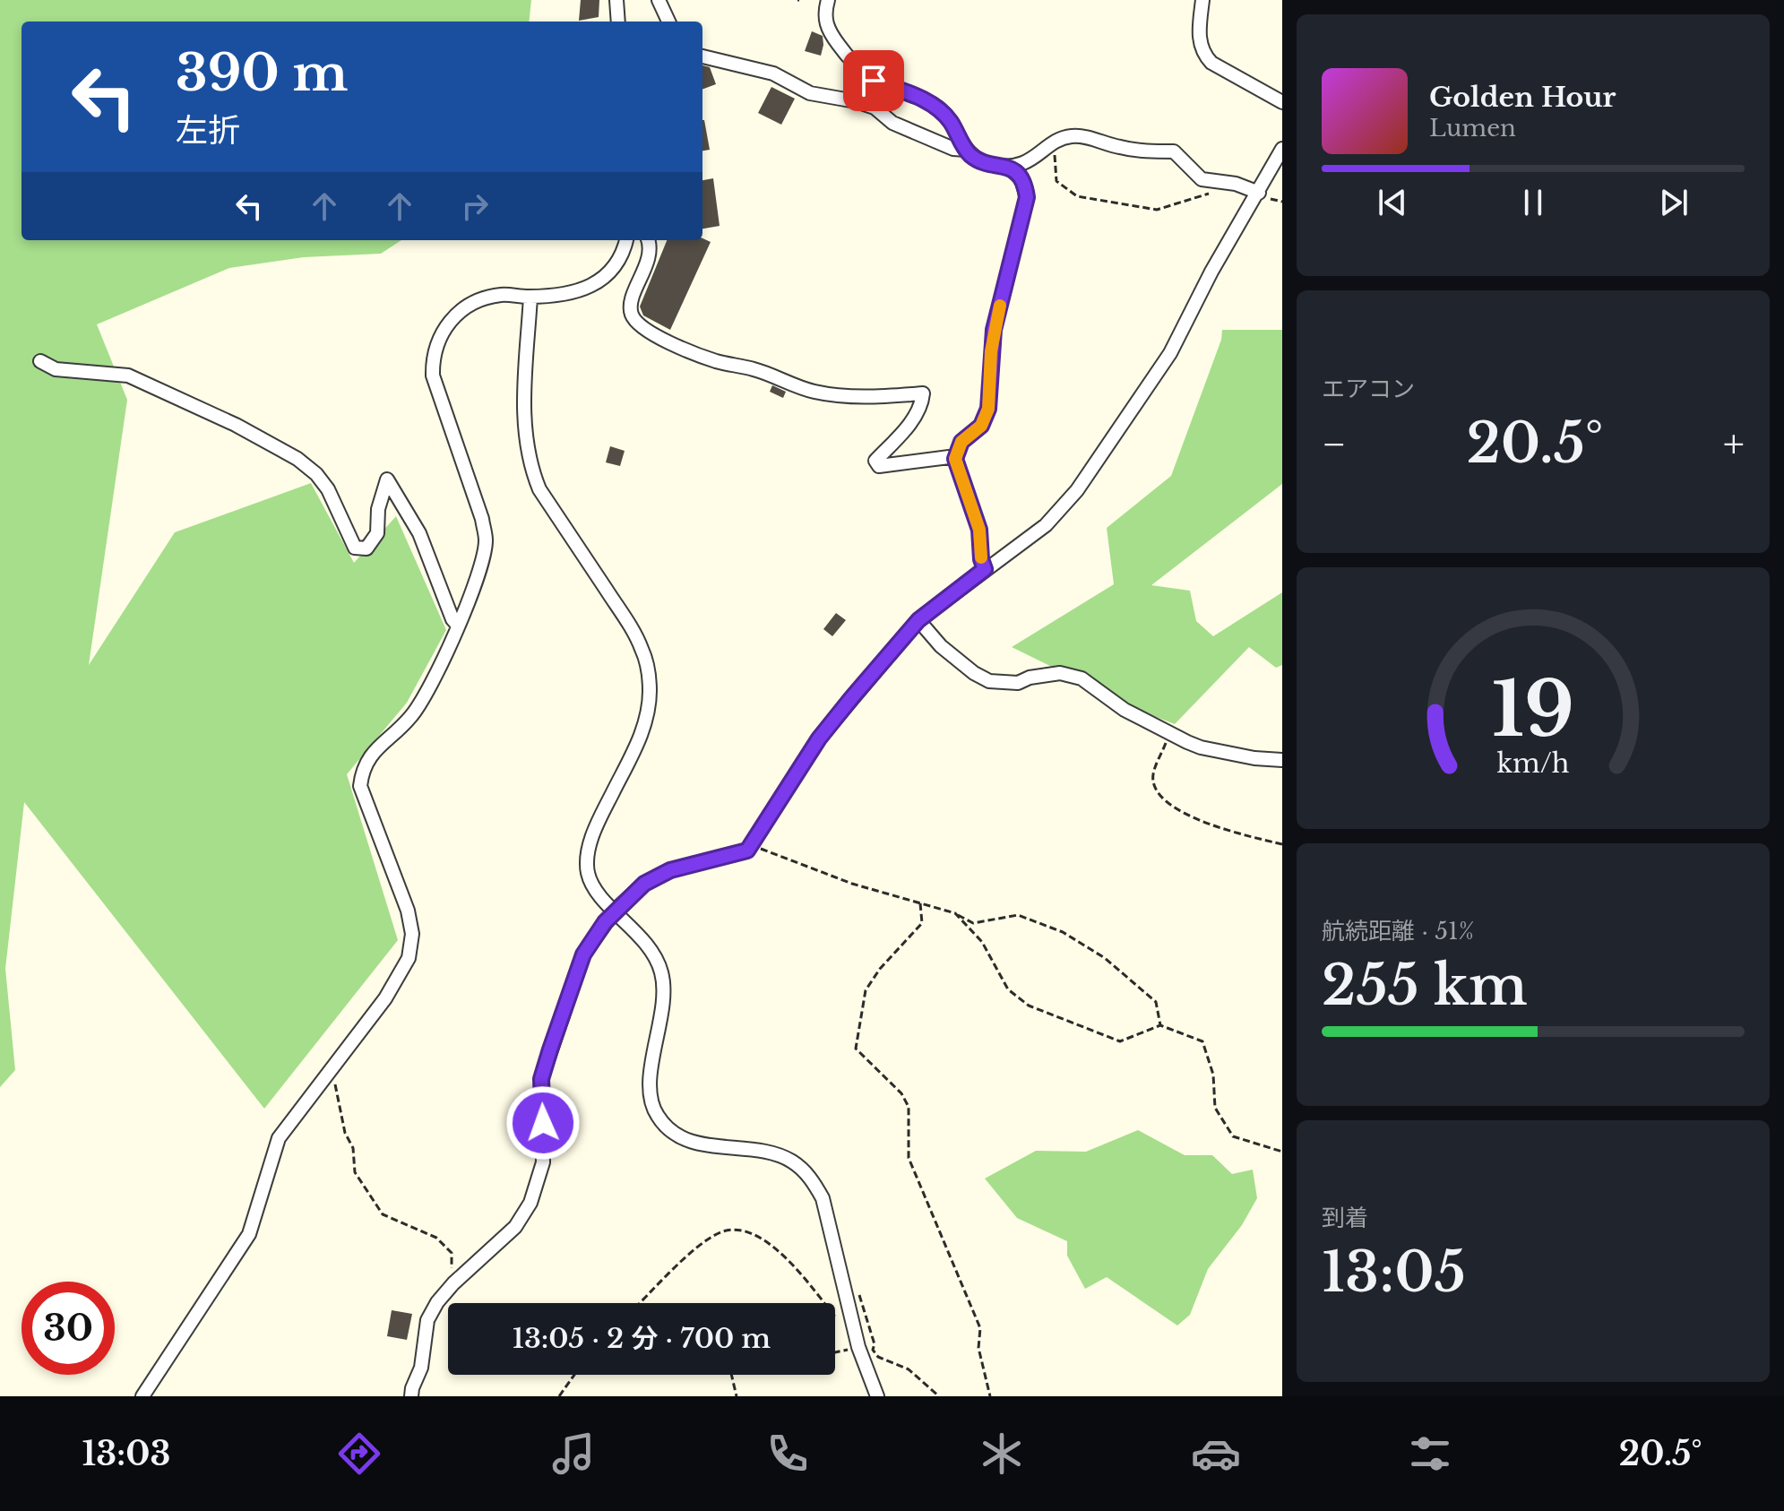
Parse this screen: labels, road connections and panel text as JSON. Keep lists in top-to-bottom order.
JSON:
{
  "page": {
    "turn": ["390 m", "左折"],
    "song": ["Golden Hour", "Lumen"],
    "tile": [
      "エアコン",
      ["航続距離 · 51%", "255 km"],
      ["到着", "13:05"]
    ],
    "heat": ["−", "20.5°", "+"],
    "limit": "30",
    "trip": "13:05 · 2 分 · 700 m",
    "tabs": ["13:03", "20.5°"],
    "gauge": ["19", "km/h"]
  }
}
